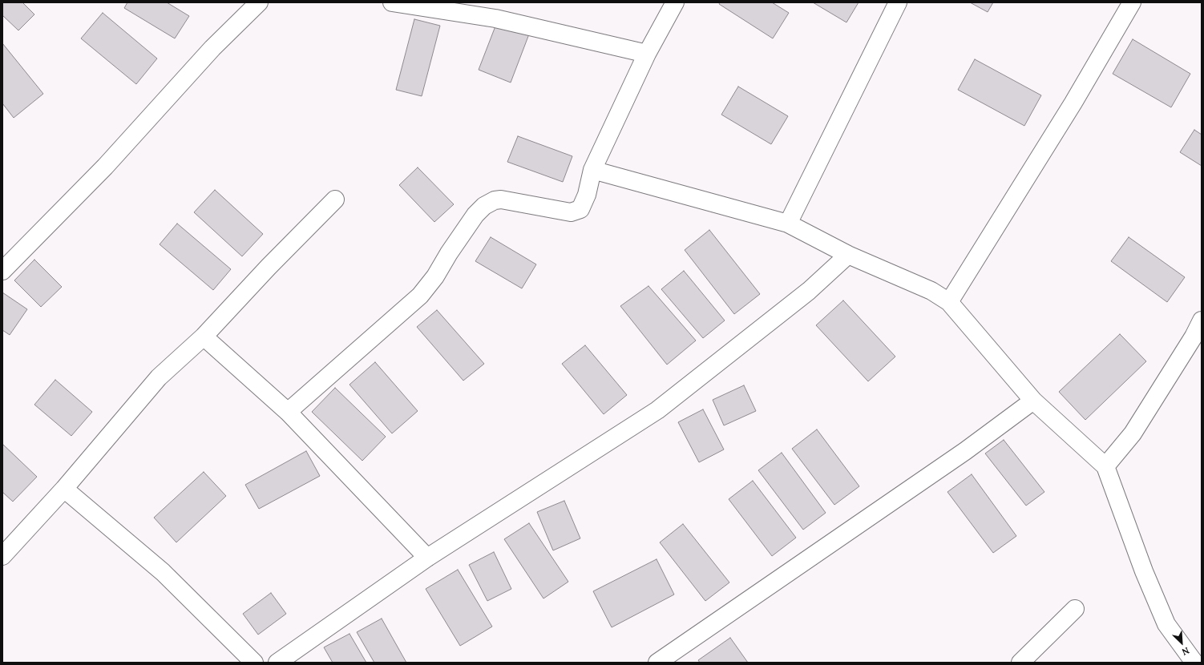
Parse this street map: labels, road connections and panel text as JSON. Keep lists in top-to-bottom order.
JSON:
{
  "north": "bottom right"
}
